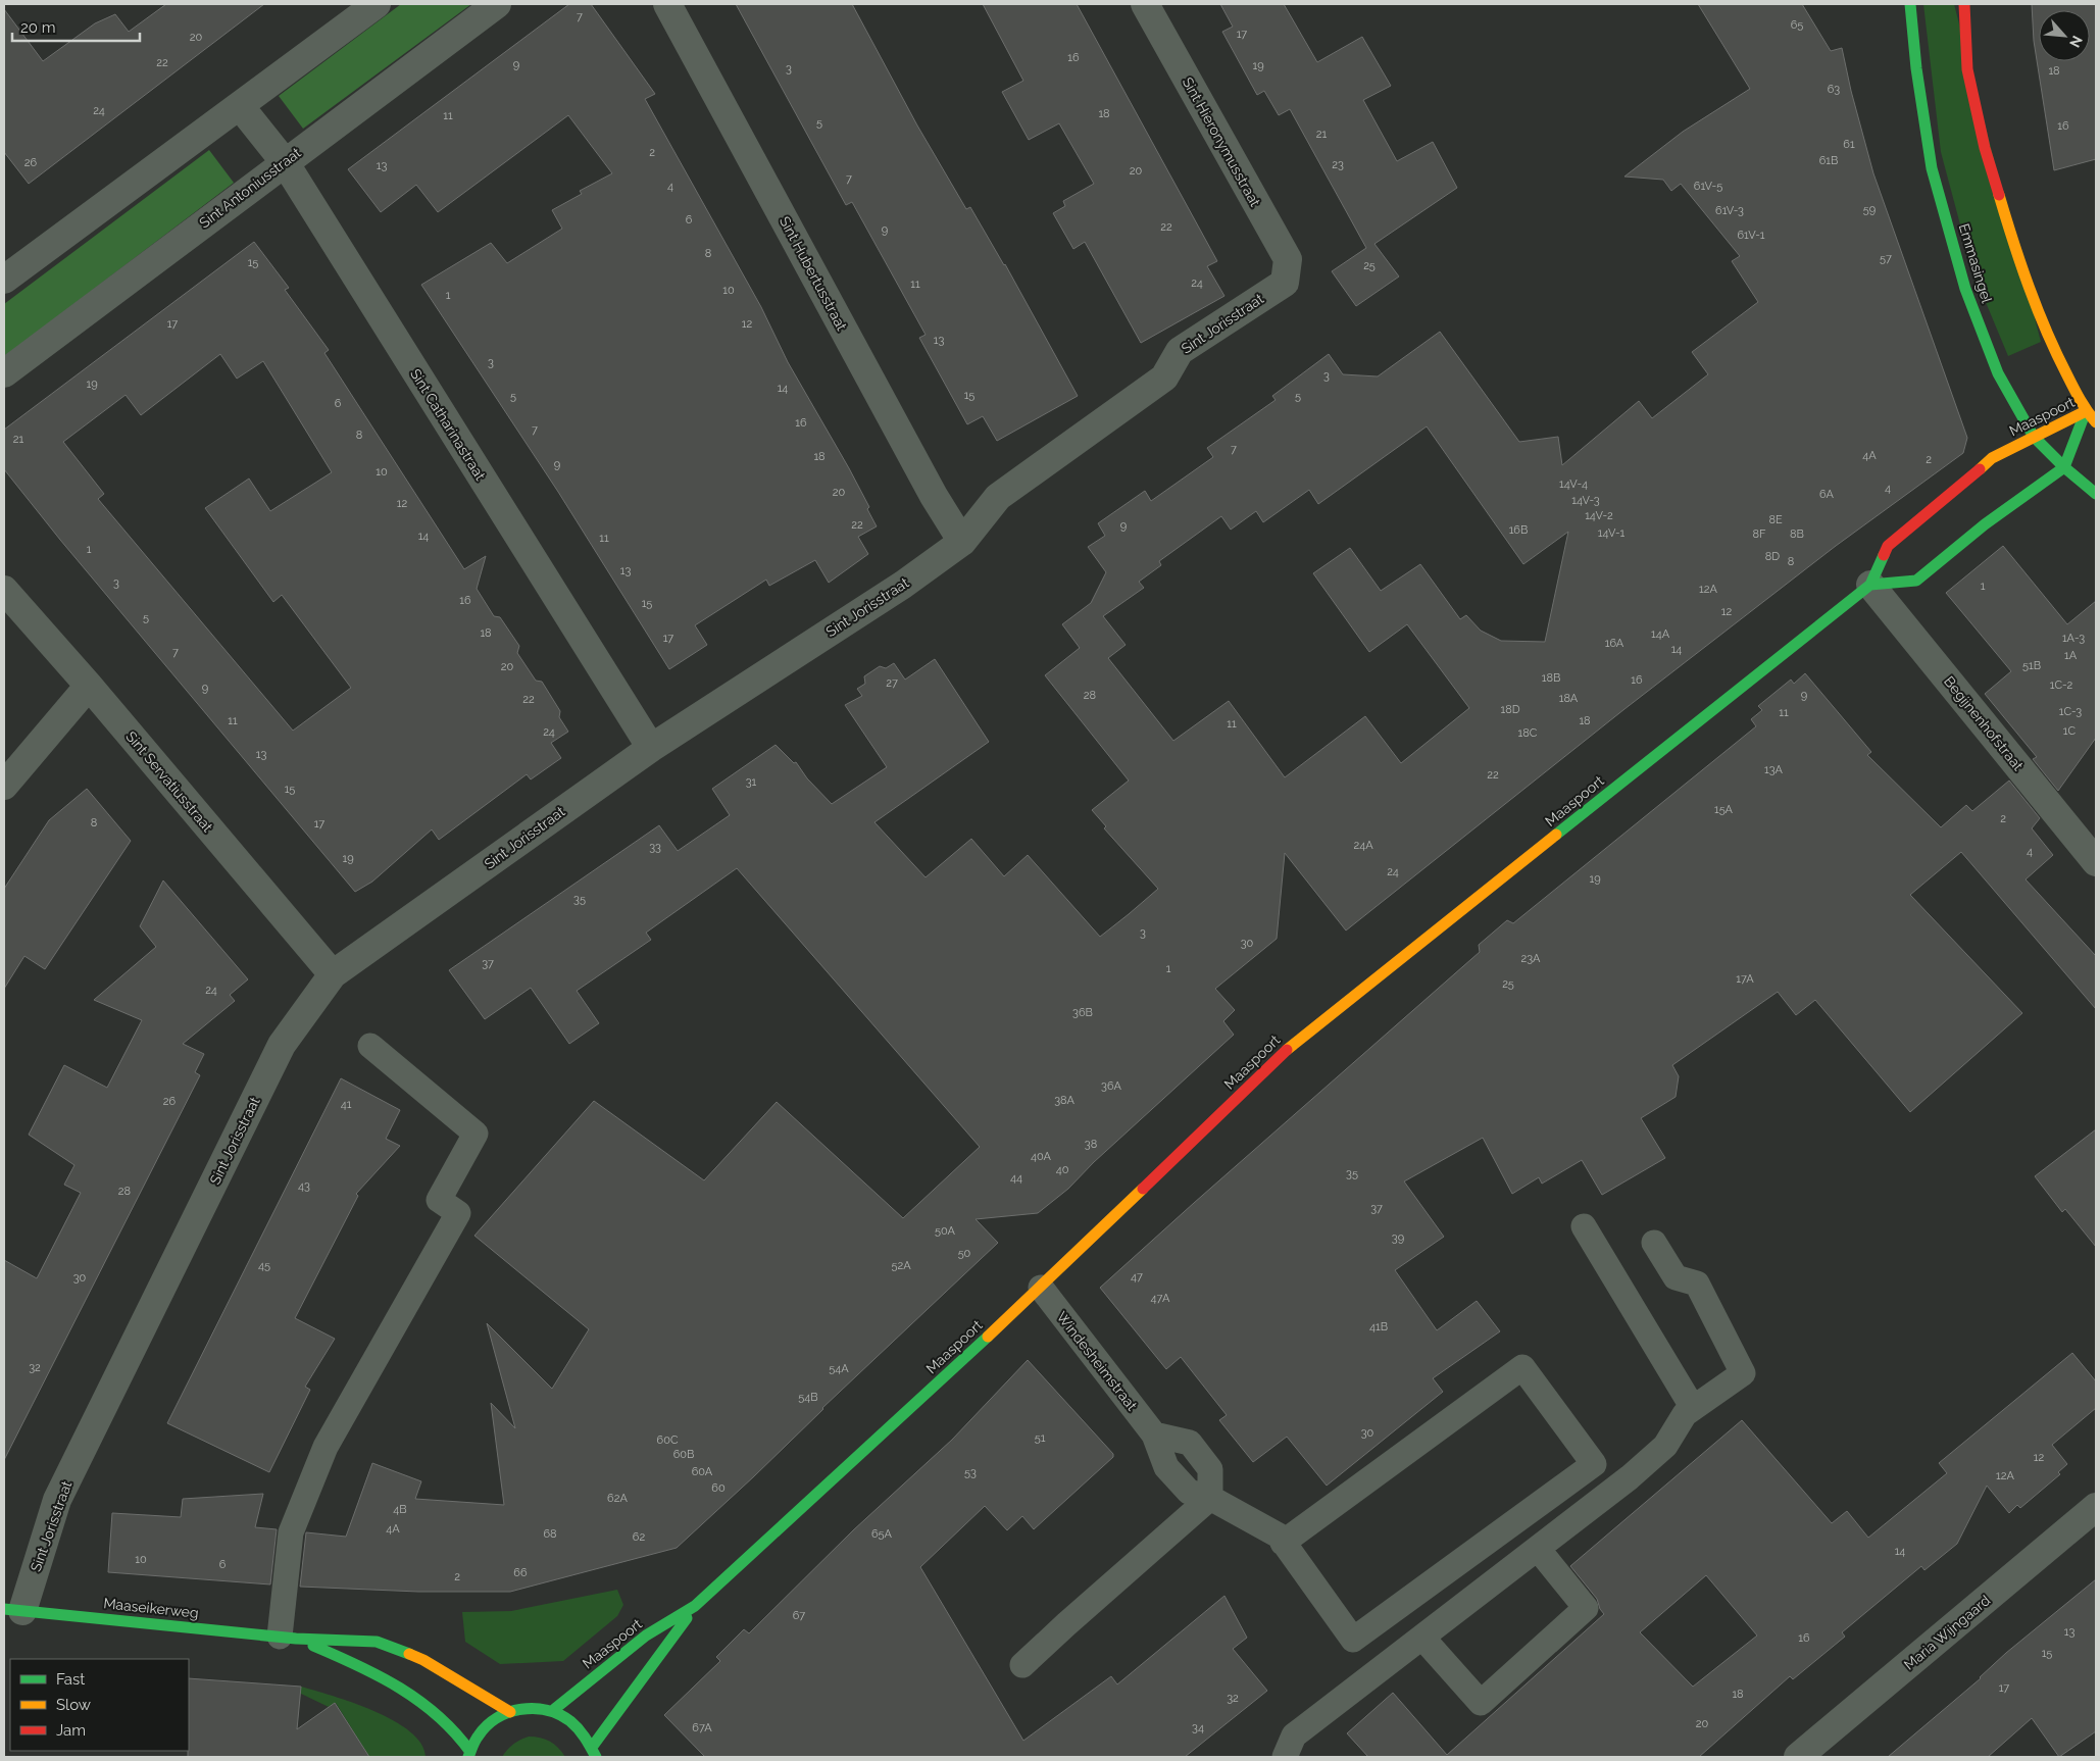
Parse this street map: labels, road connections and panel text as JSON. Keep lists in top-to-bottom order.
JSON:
{
  "streets": {
    "street": [
      "Sint Hieronymusstraat",
      "Sint Antoniusstraat",
      "Emmasingel",
      "Sint Hubertusstraat",
      "Sint Jorisstraat",
      "Maaspoort",
      "Sint Catharinastraat",
      "Begijnenhofstraat",
      "Sint Servatiusstraat",
      "Maaseikerweg",
      "Maria Wijngaard"
    ],
    "lane": ["Windesheimstraat"]
  },
  "crossings": [
    ["Sint Hieronymusstraat", "Sint Jorisstraat"],
    ["Sint Antoniusstraat", "Sint Catharinastraat"],
    ["Emmasingel", "Maaspoort"],
    ["Sint Hubertusstraat", "Sint Jorisstraat"],
    ["Sint Jorisstraat", "Sint Catharinastraat"],
    ["Sint Jorisstraat", "Sint Servatiusstraat"],
    ["Sint Jorisstraat", "Maaseikerweg"],
    ["Maaspoort", "Begijnenhofstraat"],
    ["Maaspoort", "Windesheimstraat"]
  ],
  "house_numbers": [
    "7",
    "65",
    "17",
    "20",
    "16",
    "22",
    "9",
    "19",
    "3",
    "18",
    "63",
    "24",
    "18",
    "11",
    "5",
    "16",
    "21",
    "61",
    "2",
    "61B",
    "26",
    "23",
    "13",
    "20",
    "7",
    "4",
    "61V-5",
    "59",
    "61V-3",
    "6",
    "22",
    "9",
    "61V-1",
    "8",
    "57",
    "15",
    "25",
    "24",
    "11",
    "10",
    "1",
    "17",
    "12",
    "13",
    "3",
    "3",
    "19",
    "14",
    "15",
    "5",
    "5",
    "6",
    "16",
    "7",
    "8",
    "21",
    "7",
    "4A",
    "18",
    "2",
    "9",
    "10",
    "14V-4",
    "4",
    "20",
    "6A",
    "14V-3",
    "12",
    "14V-2",
    "8E",
    "22",
    "9",
    "16B",
    "14V-1",
    "8F",
    "8B",
    "14",
    "11",
    "1",
    "8D",
    "8",
    "13",
    "3",
    "1",
    "12A",
    "16",
    "15",
    "12",
    "5",
    "18",
    "14A",
    "17",
    "1A-3",
    "16A",
    "14",
    "7",
    "1A",
    "51B",
    "20",
    "18B",
    "16",
    "27",
    "1C-2",
    "9",
    "28",
    "9",
    "18A",
    "22",
    "18D",
    "1C-3",
    "11",
    "11",
    "18",
    "11",
    "1C",
    "24",
    "18C",
    "13",
    "13A",
    "22",
    "31",
    "15",
    "15A",
    "2",
    "8",
    "17",
    "24A",
    "33",
    "4",
    "19",
    "24",
    "19",
    "35",
    "3",
    "30",
    "23A",
    "37",
    "1",
    "17A",
    "25",
    "24",
    "36B",
    "36A",
    "38A",
    "26",
    "41",
    "38",
    "40A",
    "40",
    "35",
    "44",
    "43",
    "28",
    "37",
    "50A",
    "39",
    "50",
    "45",
    "52A",
    "47",
    "30",
    "47A",
    "41B",
    "32",
    "54A",
    "54B",
    "30",
    "51",
    "60C",
    "60B",
    "12",
    "60A",
    "53",
    "12A",
    "60",
    "62A",
    "4B",
    "4A",
    "68",
    "65A",
    "62",
    "14",
    "10",
    "6",
    "66",
    "2",
    "67",
    "13",
    "16",
    "15",
    "17",
    "18",
    "32",
    "20",
    "67A",
    "34"
  ],
  "legend": ["Fast", "Slow", "Jam"],
  "scale_bar": "20 m",
  "north": "bottom right"
}
